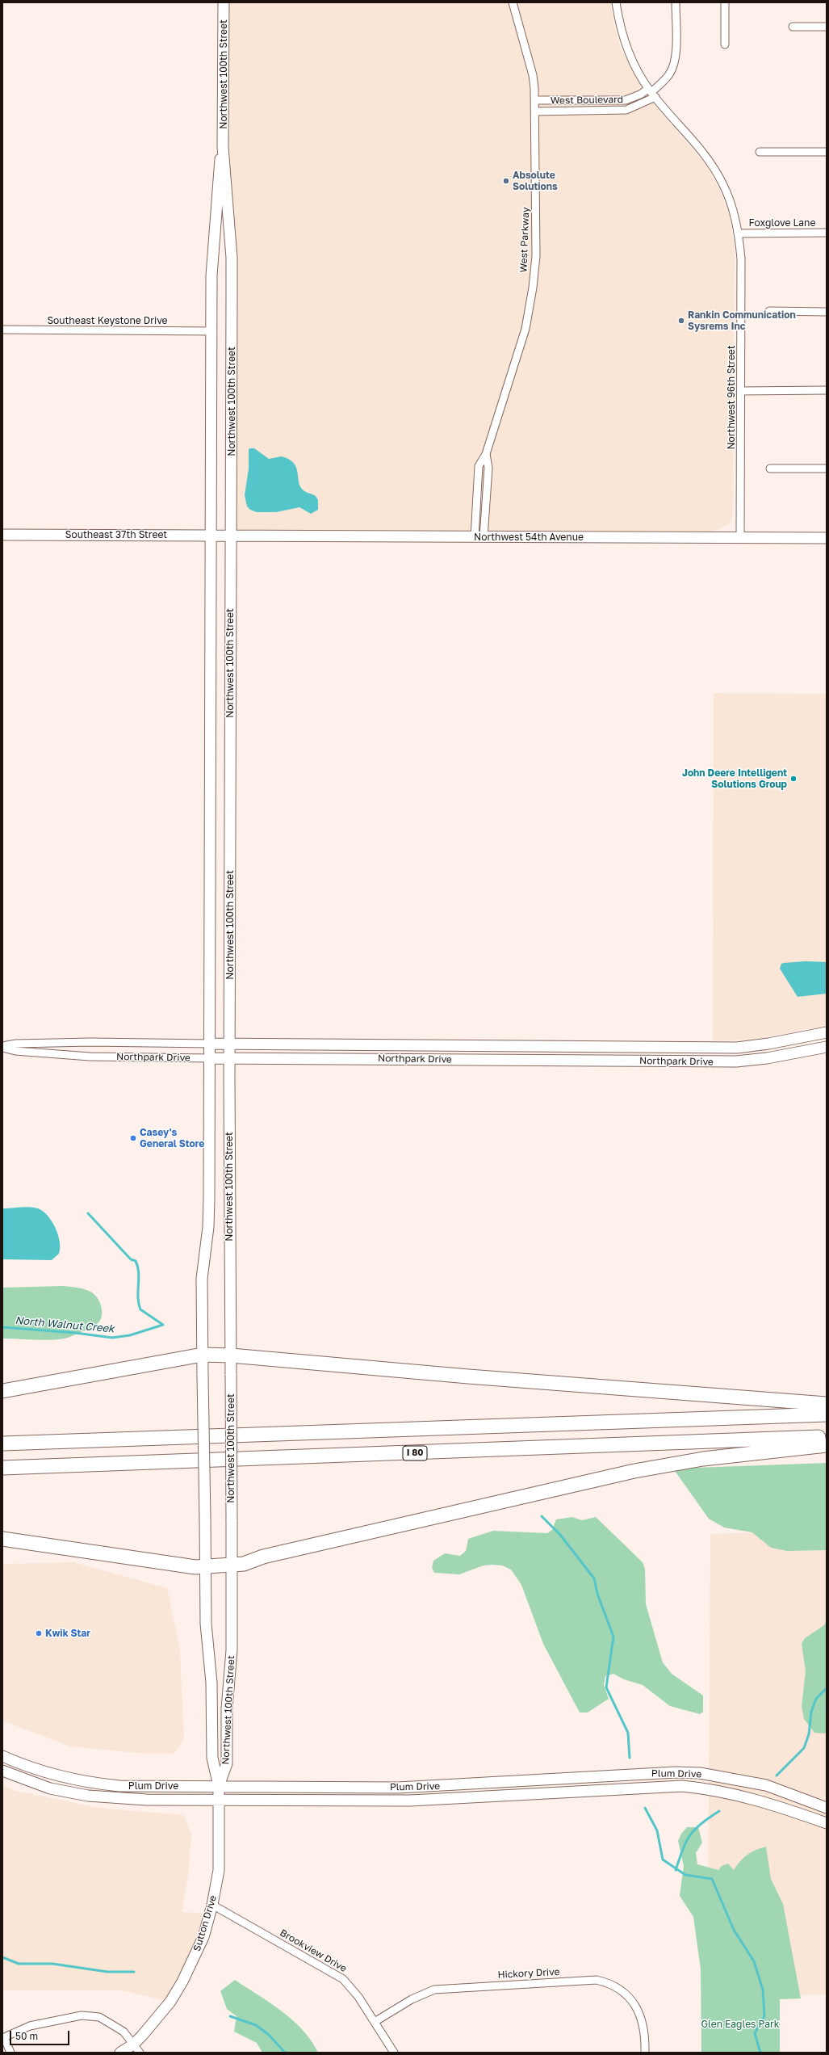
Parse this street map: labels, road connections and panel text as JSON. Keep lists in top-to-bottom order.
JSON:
{
  "streets": {
    "highway": ["I 80"],
    "street": [
      "Northwest 100th Street",
      "West Boulevard",
      "Foxglove Lane",
      "West Parkway",
      "Southeast Keystone Drive",
      "Northwest 96th Street",
      "Southeast 37th Street",
      "Northwest 54th Avenue",
      "Northpark Drive",
      "Plum Drive",
      "Sutton Drive",
      "Brookview Drive",
      "Hickory Drive"
    ]
  },
  "crossings": [
    ["Northwest 100th Street", "Southeast Keystone Drive"],
    ["Northwest 100th Street", "Southeast 37th Street"],
    ["Northwest 100th Street", "Northwest 54th Avenue"],
    ["Northwest 100th Street", "Northpark Drive"],
    ["Northwest 100th Street", "Plum Drive"],
    ["Northwest 100th Street", "Sutton Drive"],
    ["West Boulevard", "West Parkway"],
    ["West Boulevard", "Northwest 96th Street"],
    ["Foxglove Lane", "Northwest 96th Street"],
    ["West Parkway", "Northwest 54th Avenue"],
    ["Northwest 96th Street", "Northwest 54th Avenue"],
    ["Southeast 37th Street", "Northwest 54th Avenue"],
    ["Plum Drive", "Sutton Drive"],
    ["Sutton Drive", "Brookview Drive"],
    ["Brookview Drive", "Hickory Drive"]
  ],
  "water": ["North Walnut Creek"],
  "parks": ["Glen Eagles Park"],
  "places": [
    "Absolute Solutions",
    "Rankin Communication Sysrems Inc",
    "John Deere Intelligent Solutions Group",
    "Casey's General Store",
    "Kwik Star"
  ],
  "scale_bar": "50 m"
}
